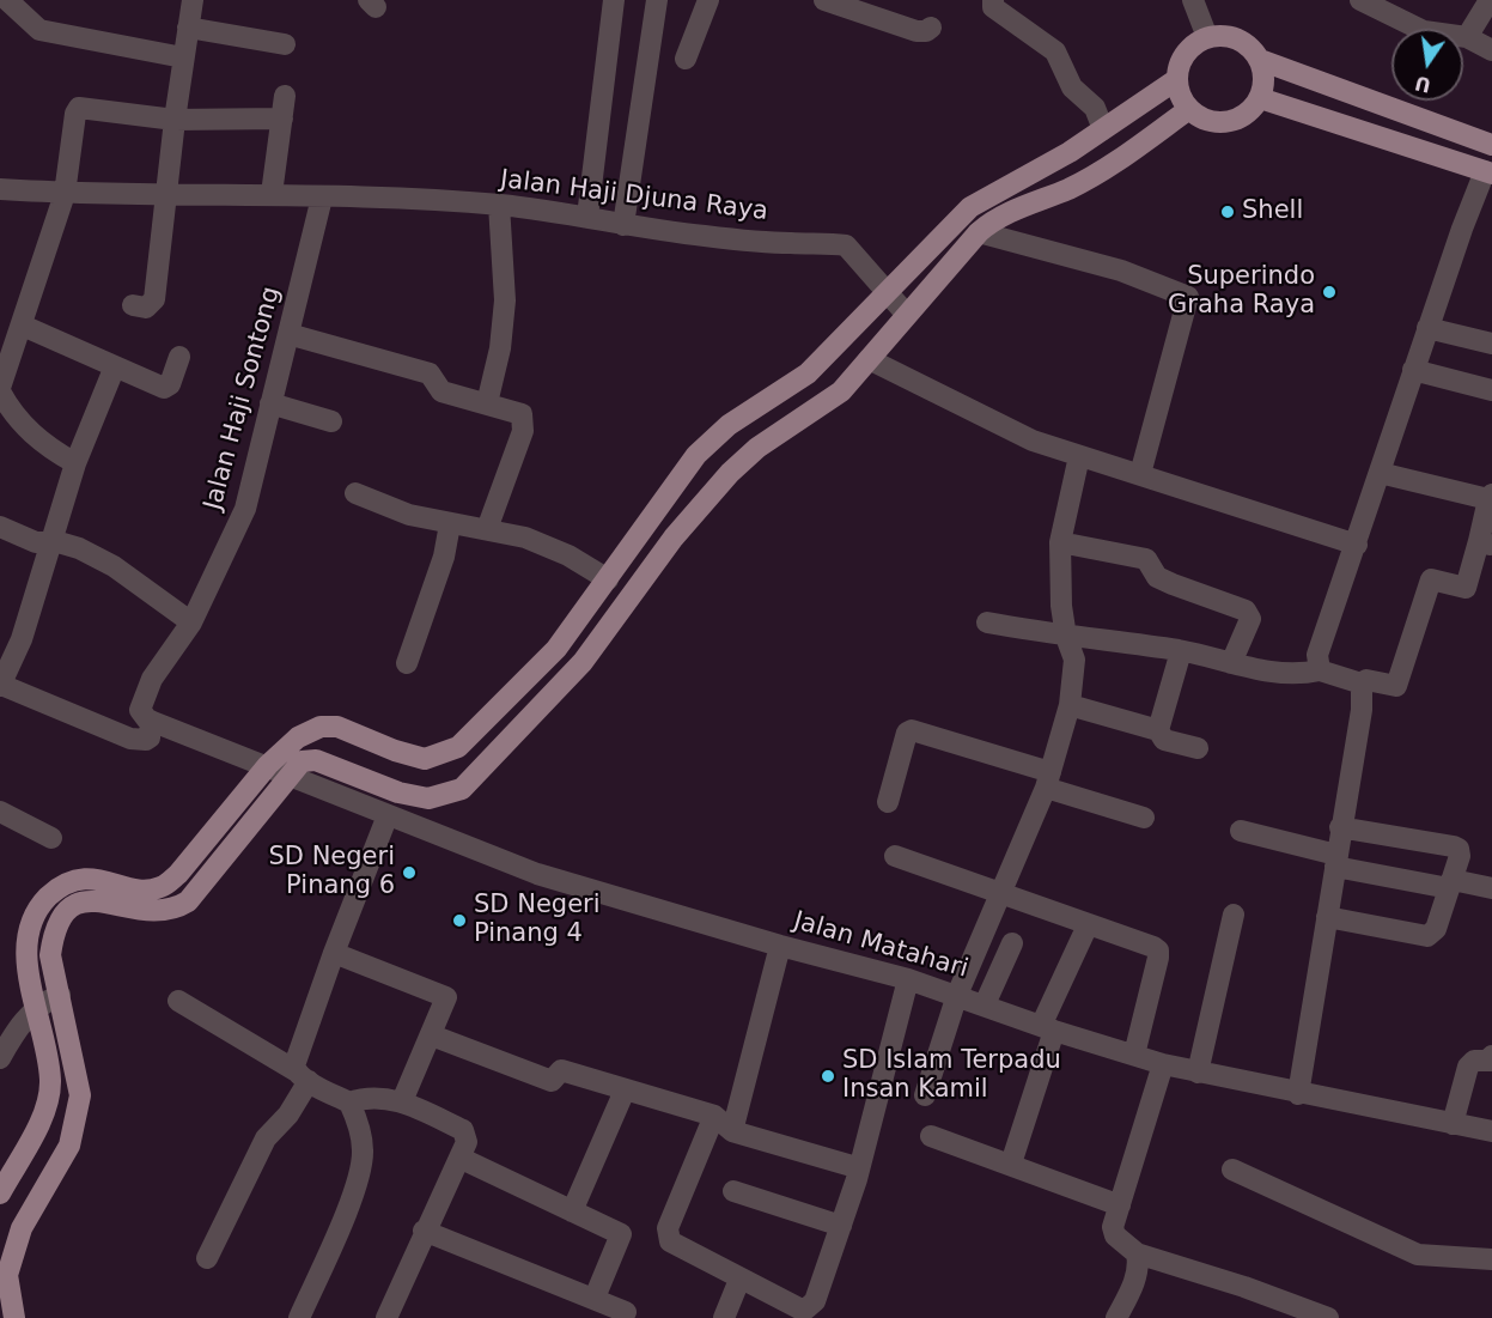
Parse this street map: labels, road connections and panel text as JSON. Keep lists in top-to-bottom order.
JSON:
{
  "streets": {
    "street": ["Jalan Haji Djuna Raya", "Jalan Haji Sontong", "Jalan Matahari"]
  },
  "crossings": [
    ["Jalan Haji Djuna Raya", "Jalan Haji Sontong"]
  ],
  "places": [
    "Shell",
    "Superindo Graha Raya",
    "SD Negeri Pinang 6",
    "SD Negeri Pinang 4",
    "SD Islam Terpadu Insan Kamil"
  ],
  "north": "bottom"
}
